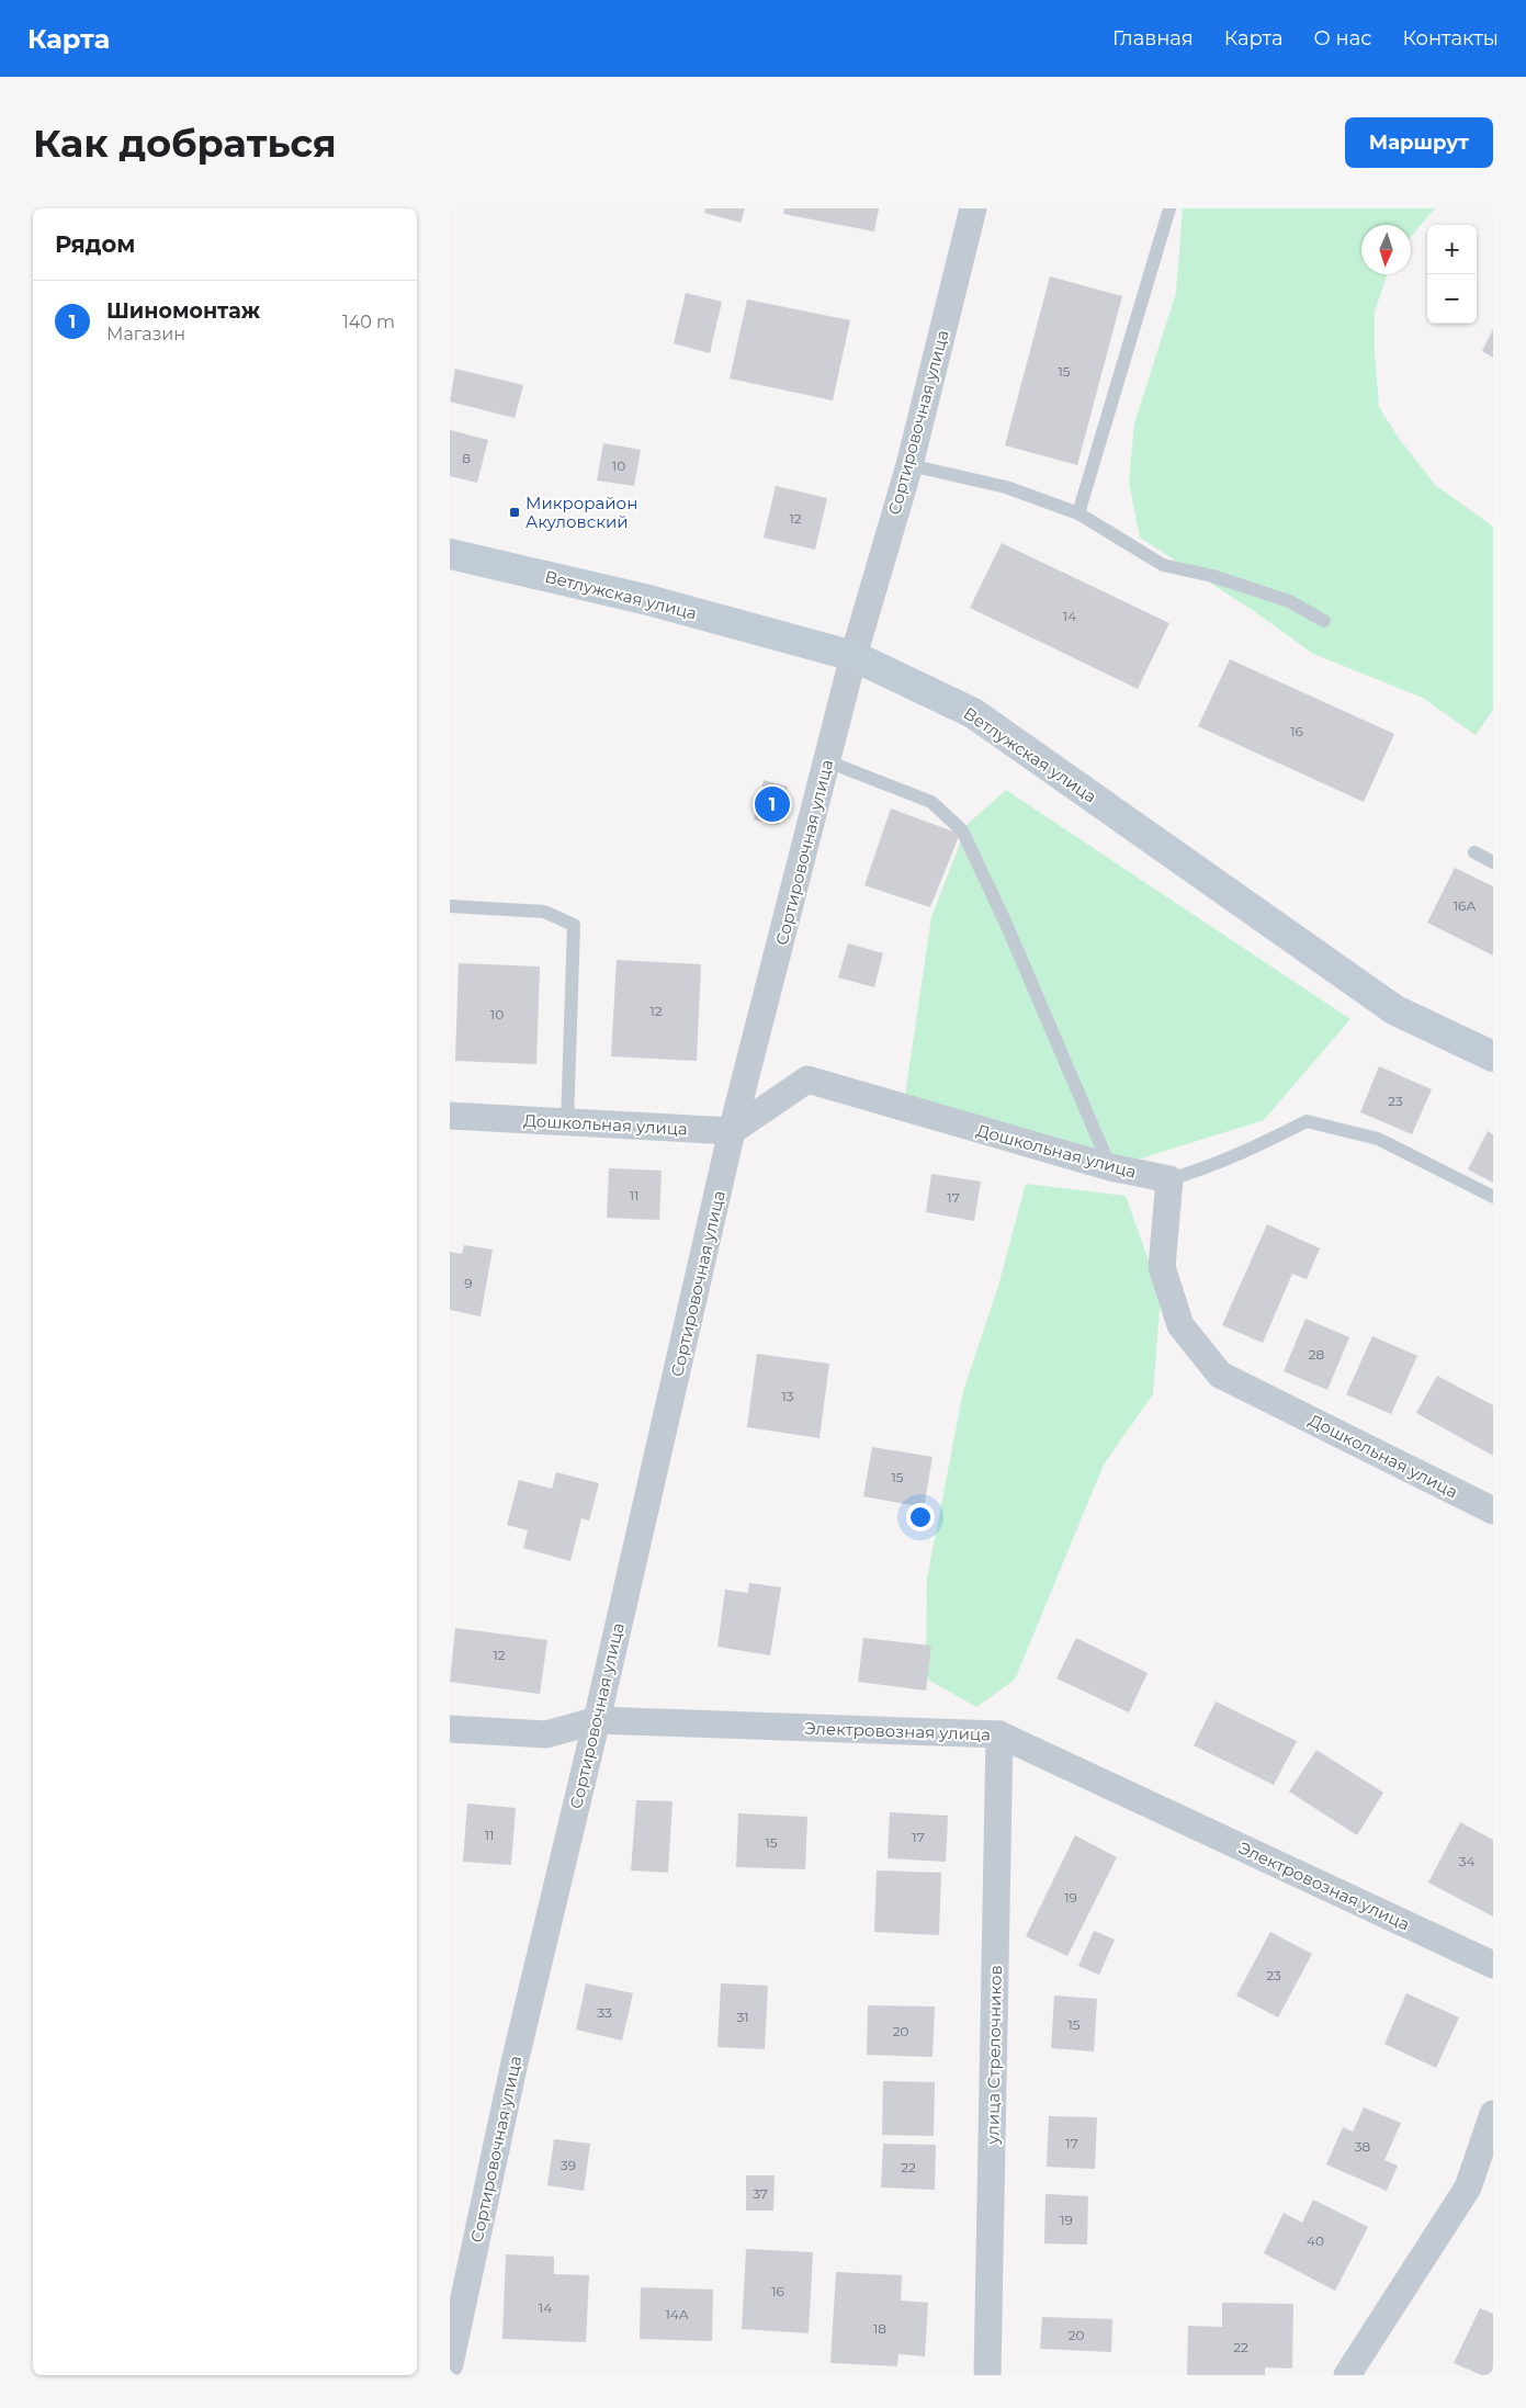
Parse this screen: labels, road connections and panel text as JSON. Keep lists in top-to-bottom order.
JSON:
{
  "streets": {
    "main road": ["Ветлужская улица"],
    "street": [
      "Сортировочная улица",
      "Дошкольная улица",
      "Электровозная улица",
      "улица Стрелочников"
    ]
  },
  "crossings": [
    ["Сортировочная улица", "Ветлужская улица"],
    ["Сортировочная улица", "Дошкольная улица"],
    ["Сортировочная улица", "Электровозная улица"],
    ["Электровозная улица", "улица Стрелочников"]
  ],
  "places": {
    "transit": ["Микрорайон Акуловский"]
  },
  "house_numbers": [
    "15",
    "8",
    "10",
    "12",
    "14",
    "16",
    "16А",
    "12",
    "10",
    "23",
    "11",
    "17",
    "9",
    "28",
    "13",
    "15",
    "12",
    "11",
    "17",
    "15",
    "34",
    "19",
    "23",
    "33",
    "31",
    "15",
    "20",
    "17",
    "38",
    "39",
    "22",
    "37",
    "19",
    "40",
    "16",
    "14",
    "14А",
    "18",
    "20",
    "22"
  ],
  "north": "bottom",
  "page": {
    "header": "Карта",
    "nav": [
      "Главная",
      "Карта",
      "О нас",
      "Контакты"
    ],
    "buttons": "Маршрут",
    "title": "Как добраться",
    "heading": "Рядом",
    "map_buttons": ["+", "−"],
    "list": [
      {
        "mark": "1",
        "name": "Шиномонтаж",
        "note": "Магазин",
        "value": "140 m"
      }
    ],
    "pins": "1"
  }
}
